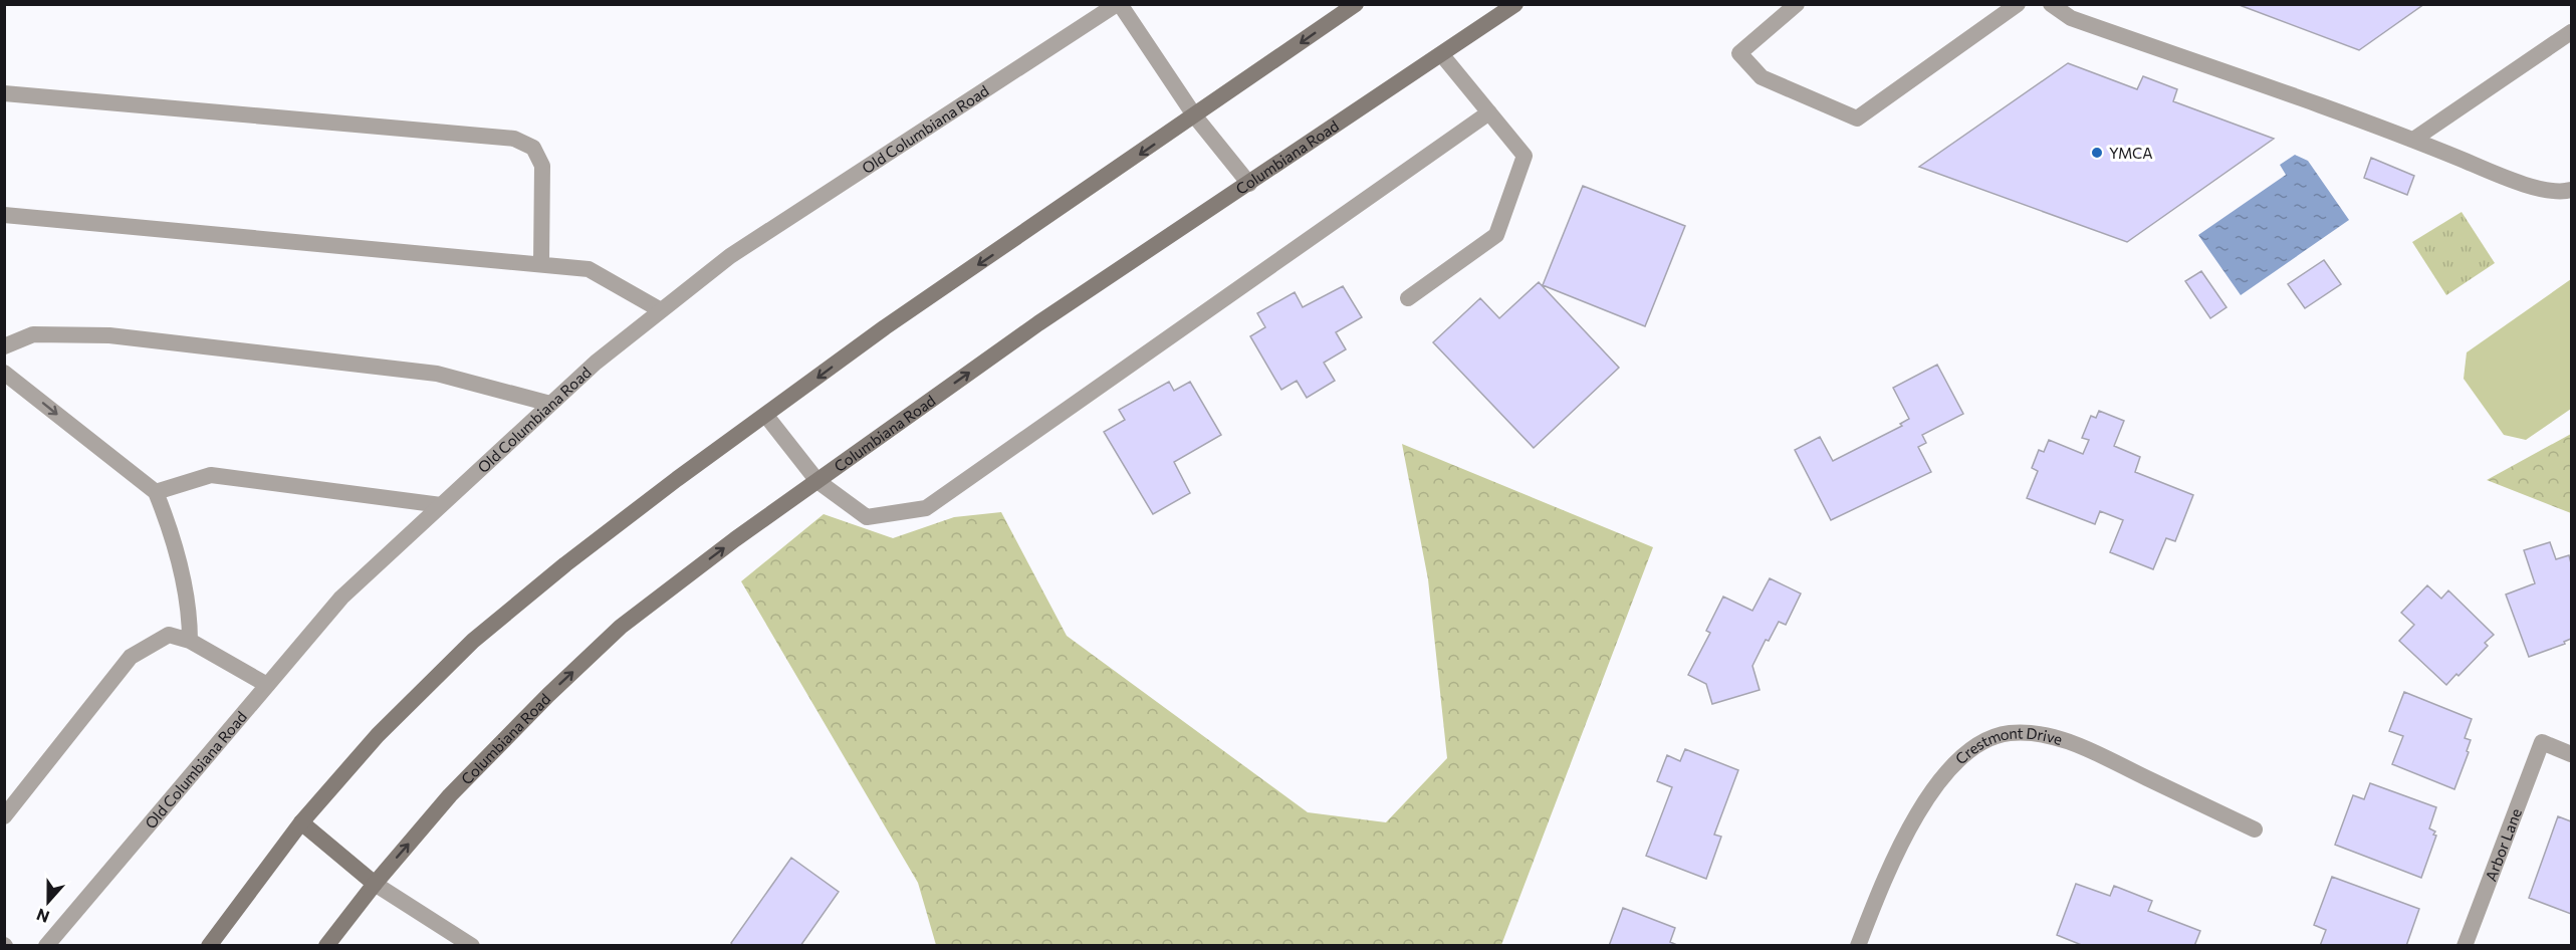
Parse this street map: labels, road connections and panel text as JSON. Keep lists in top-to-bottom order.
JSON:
{
  "streets": {
    "main road": ["Columbiana Road"],
    "street": ["Old Columbiana Road", "Crestmont Drive", "Arbor Lane"]
  },
  "places": ["YMCA"],
  "north": "bottom"
}
